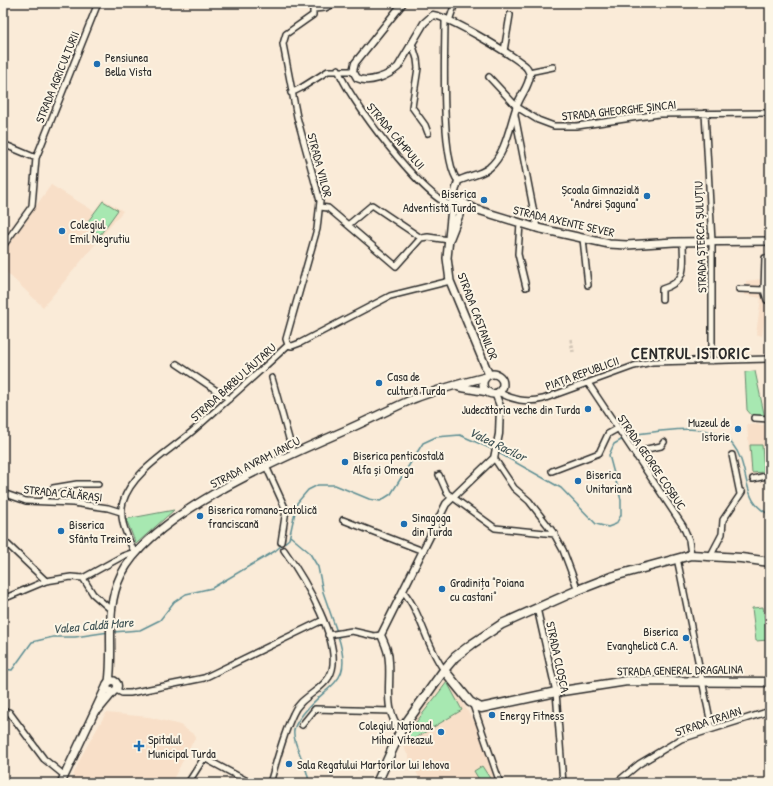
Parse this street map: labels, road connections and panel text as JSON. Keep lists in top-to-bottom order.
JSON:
{
  "streets": {
    "main road": [
      "STRADA AXENTE SEVER",
      "STRADA CASTANILOR",
      "STRADA AVRAM IANCU",
      "STRADA GENERAL DRAGALINA"
    ],
    "street": [
      "STRADA AGRICULTURII",
      "STRADA GHEORGHE ȘINCAI",
      "STRADA CÂMPULUI",
      "STRADA VIILOR",
      "STRADA ȘTERCA ȘULUȚIU",
      "PIAȚA REPUBLICII",
      "STRADA BARBU LĂUTARU",
      "STRADA GEORGE COȘBUC",
      "STRADA CĂLĂRAȘI",
      "STRADA CLOȘCA",
      "STRADA TRAIAN"
    ]
  },
  "crossings": [
    ["STRADA GHEORGHE ȘINCAI", "STRADA ȘTERCA ȘULUȚIU"],
    ["STRADA CÂMPULUI", "STRADA AXENTE SEVER"],
    ["STRADA CÂMPULUI", "STRADA CASTANILOR"],
    ["STRADA VIILOR", "STRADA BARBU LĂUTARU"],
    ["STRADA AXENTE SEVER", "STRADA ȘTERCA ȘULUȚIU"],
    ["STRADA AXENTE SEVER", "STRADA CASTANILOR"],
    ["STRADA ȘTERCA ȘULUȚIU", "PIAȚA REPUBLICII"],
    ["STRADA CASTANILOR", "PIAȚA REPUBLICII"],
    ["STRADA CASTANILOR", "STRADA BARBU LĂUTARU"],
    ["STRADA CASTANILOR", "STRADA AVRAM IANCU"],
    ["PIAȚA REPUBLICII", "STRADA AVRAM IANCU"],
    ["PIAȚA REPUBLICII", "STRADA GEORGE COȘBUC"],
    ["STRADA BARBU LĂUTARU", "STRADA CĂLĂRAȘI"],
    ["STRADA CLOȘCA", "STRADA GENERAL DRAGALINA"]
  ],
  "districts": ["CENTRUL ISTORIC"],
  "water": ["Valea Racilor", "Valea Caldă Mare"],
  "places": {
    "other": [
      "Pensiunea Bella Vista",
      "Școala Gimnazială \"Andrei Șaguna\"",
      "Biserica Adventistă Turda",
      "Colegiul Emil Negrutiu",
      "Casa de cultură Turda",
      "Judecătoria veche din Turda",
      "Muzeul de Istorie",
      "Biserica penticostală Alfa și Omega",
      "Biserica Unitariană",
      "Biserica romano-catolică franciscană",
      "Sinagoga din Turda",
      "Biserica Sfânta Treime",
      "Gradinița \"Poiana cu castani\"",
      "Biserica Evanghelică C.A.",
      "Energy Fitness",
      "Colegiul Național Mihai Viteazul",
      "Sala Regatului Martorilor lui Iehova"
    ],
    "health": ["Spitalul Municipal Turda"]
  }
}
